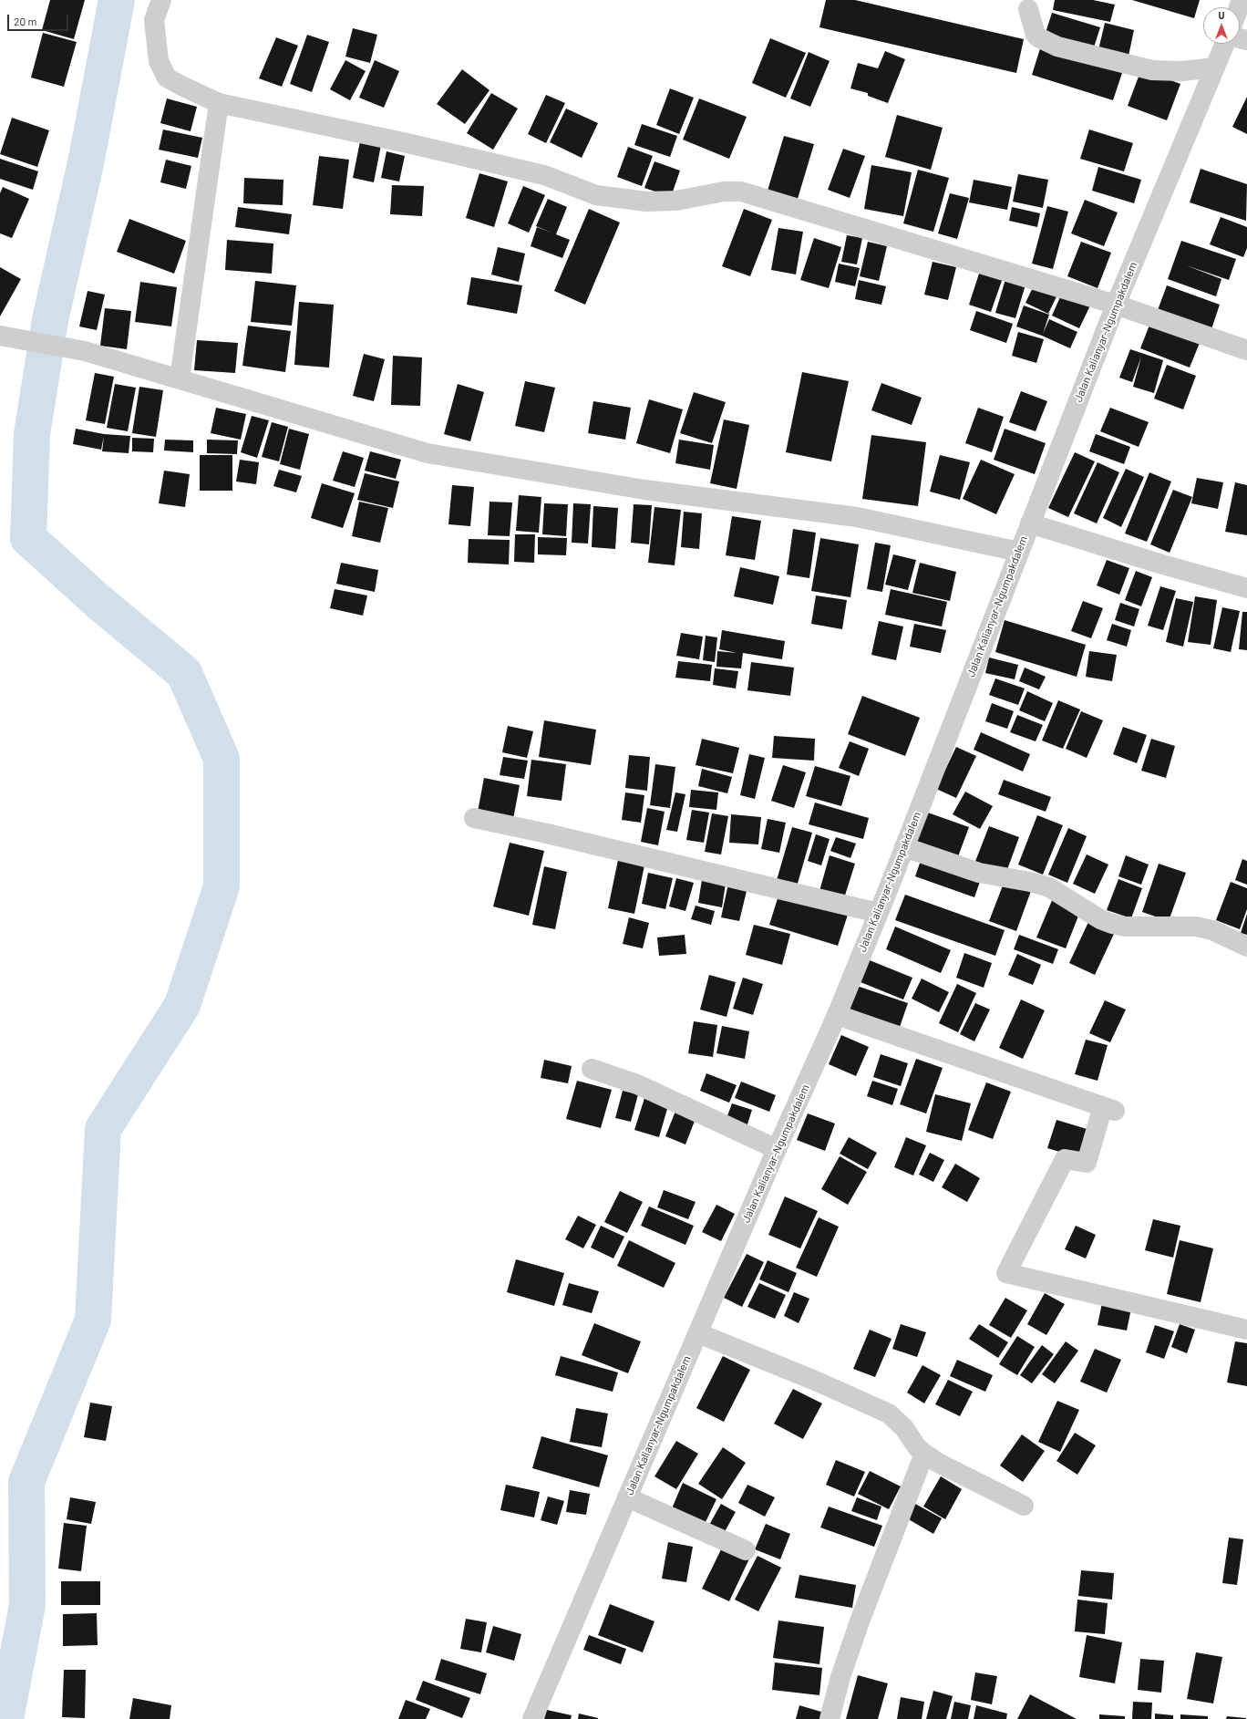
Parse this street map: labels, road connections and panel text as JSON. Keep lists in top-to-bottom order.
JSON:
{
  "streets": {
    "street": ["Jalan Kalianyar-Ngumpakdalem"]
  },
  "scale_bar": "20 m",
  "north": "top"
}
